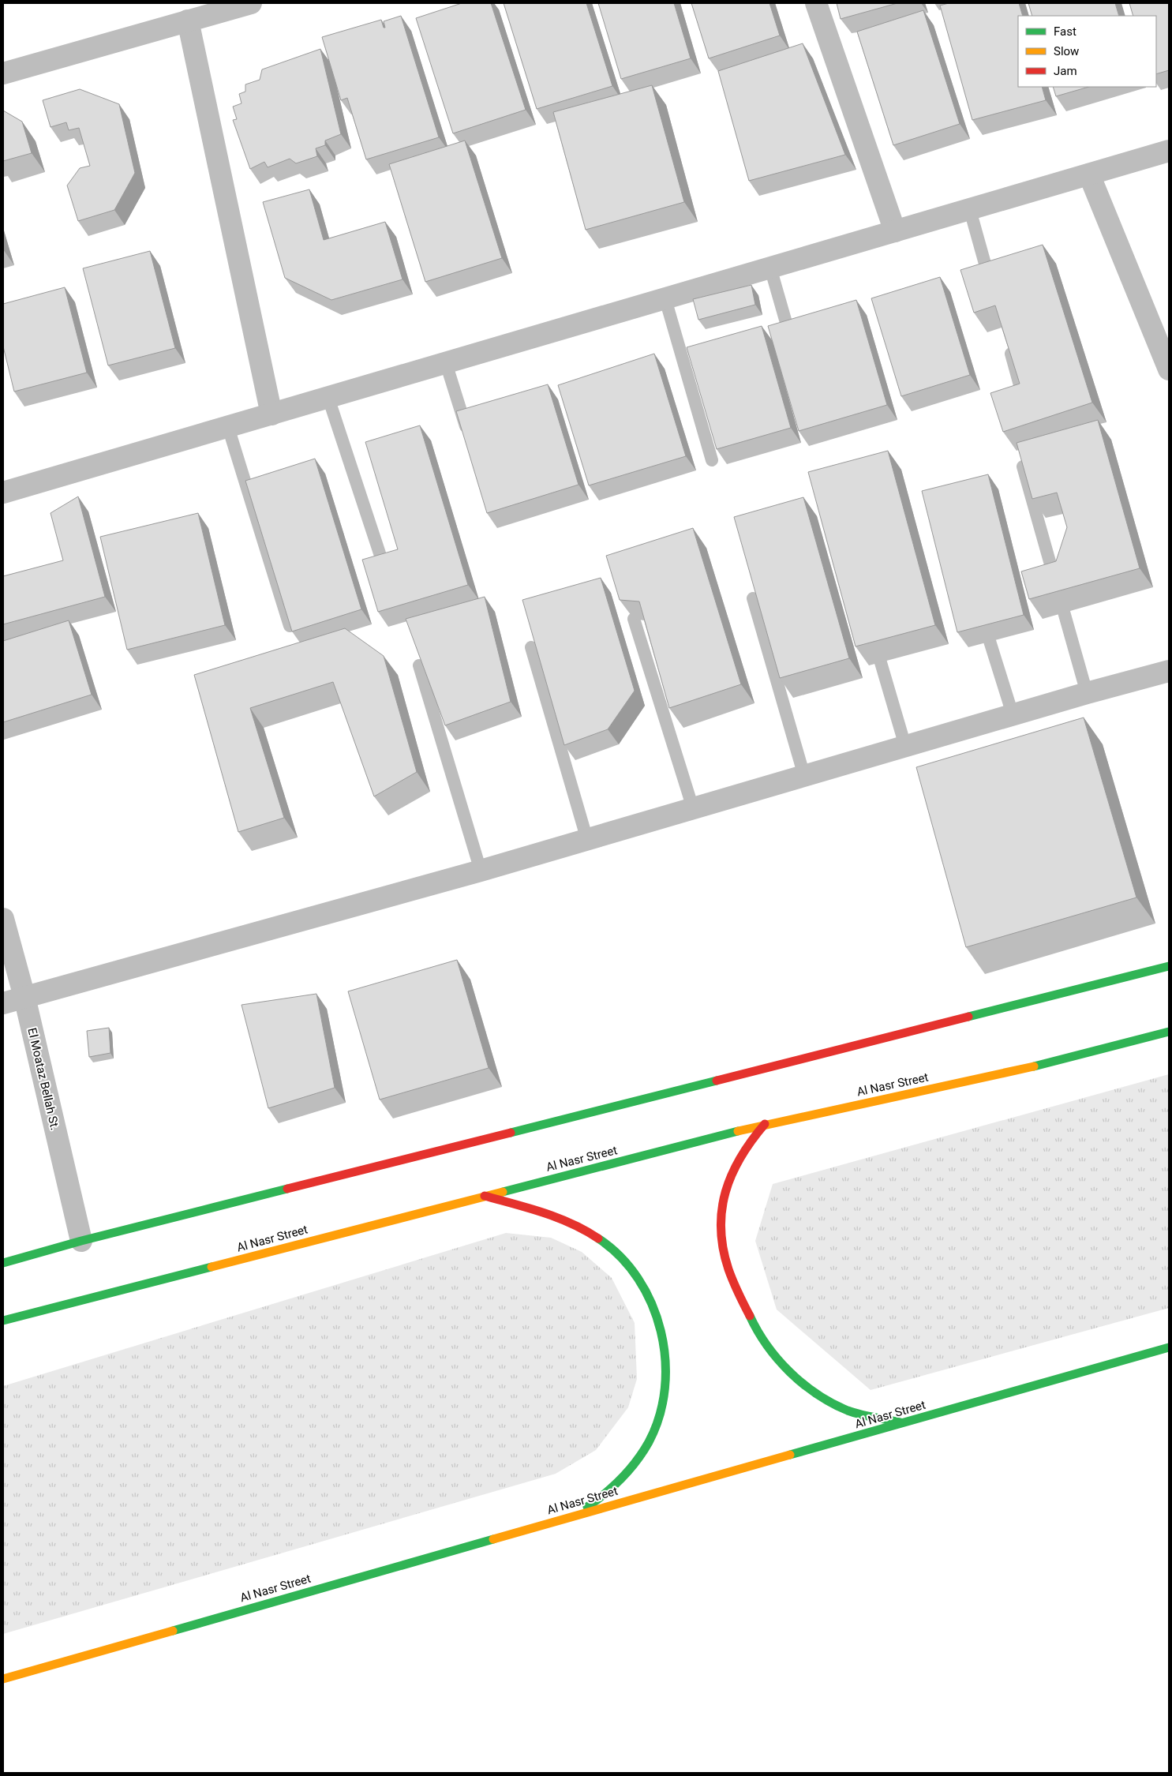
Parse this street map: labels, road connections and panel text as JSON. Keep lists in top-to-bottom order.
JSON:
{
  "streets": {
    "main road": ["Al Nasr Street"],
    "street": ["El Moataz Bellah St."]
  },
  "legend": ["Fast", "Slow", "Jam"]
}
